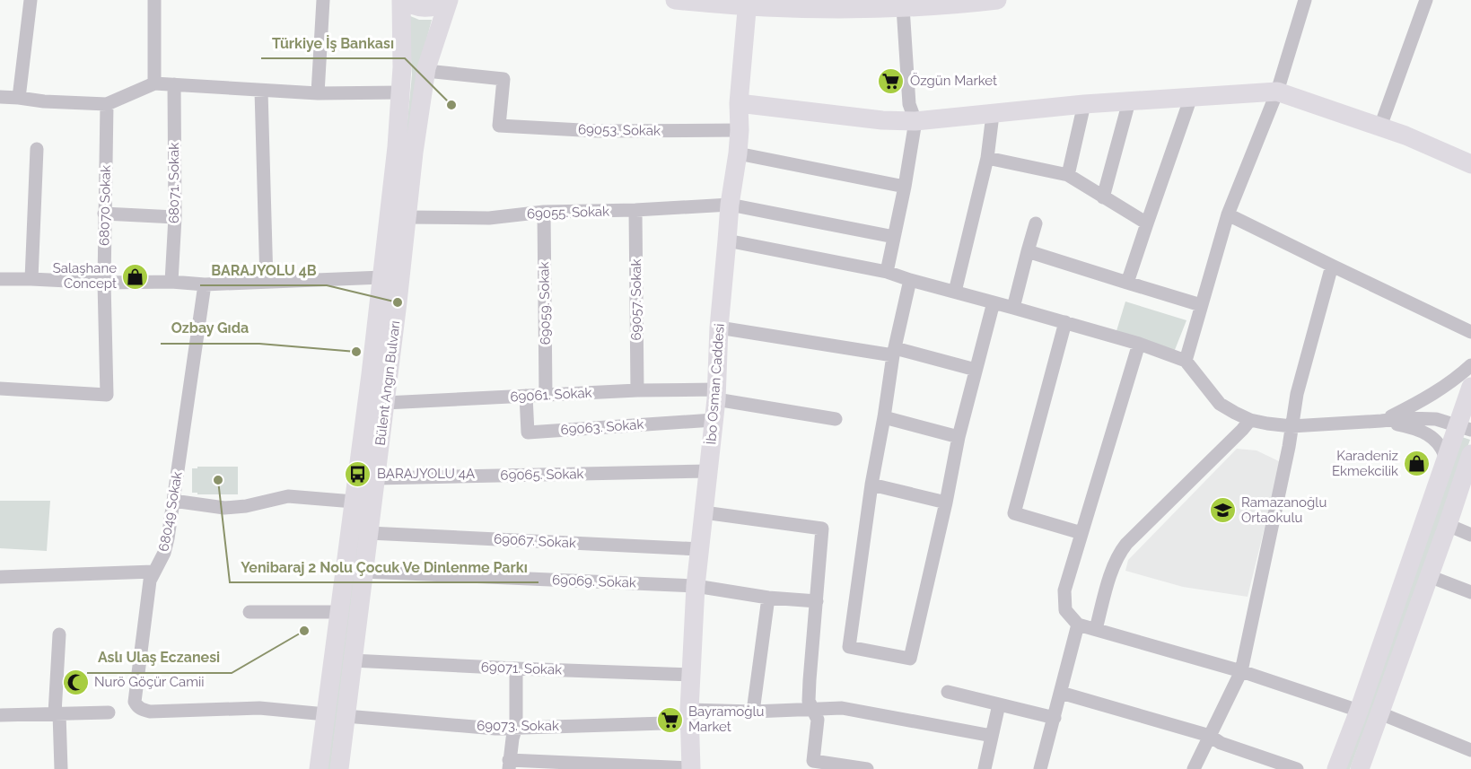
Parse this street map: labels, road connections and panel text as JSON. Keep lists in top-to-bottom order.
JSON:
{
  "streets": {
    "main road": ["Bülent Angın Bulvarı", "İbo Osman Caddesi"],
    "street": [
      "69053. Sokak",
      "68071. Sokak",
      "68070 Sokak",
      "69055. Sokak",
      "69057. Sokak",
      "69059. Sokak",
      "69061. Sokak",
      "69063. Sokak",
      "69065. Sokak",
      "68049 Sokak",
      "69067. Sokak",
      "69069. Sokak",
      "69071. Sokak",
      "69073. Sokak"
    ]
  },
  "crossings": [
    ["69053. Sokak", "Bülent Angın Bulvarı"],
    ["69053. Sokak", "İbo Osman Caddesi"],
    ["69055. Sokak", "69057. Sokak"],
    ["69055. Sokak", "69059. Sokak"],
    ["69055. Sokak", "Bülent Angın Bulvarı"],
    ["69055. Sokak", "İbo Osman Caddesi"],
    ["69057. Sokak", "69061. Sokak"],
    ["69059. Sokak", "69061. Sokak"],
    ["Bülent Angın Bulvarı", "69061. Sokak"],
    ["Bülent Angın Bulvarı", "69065. Sokak"],
    ["Bülent Angın Bulvarı", "68049 Sokak"],
    ["Bülent Angın Bulvarı", "69067. Sokak"],
    ["Bülent Angın Bulvarı", "69069. Sokak"],
    ["Bülent Angın Bulvarı", "69071. Sokak"],
    ["Bülent Angın Bulvarı", "69073. Sokak"],
    ["İbo Osman Caddesi", "69061. Sokak"],
    ["İbo Osman Caddesi", "69063. Sokak"],
    ["İbo Osman Caddesi", "69065. Sokak"],
    ["İbo Osman Caddesi", "69067. Sokak"],
    ["İbo Osman Caddesi", "69069. Sokak"],
    ["İbo Osman Caddesi", "69071. Sokak"],
    ["İbo Osman Caddesi", "69073. Sokak"],
    ["69061. Sokak", "69063. Sokak"]
  ],
  "places": {
    "supermarket": ["Özgün Market", "Bayramoğlu Market"],
    "other": [
      "Türkiye İş Bankası",
      "BARAJYOLU 4B",
      "Ozbay Gıda",
      "Yenibaraj 2 Nolu Çocuk Ve Dinlenme Parkı",
      "Aslı Ulaş Eczanesi"
    ],
    "shop": ["Salaşhane Concept", "Karadeniz Ekmekcilik"],
    "bus stop": ["BARAJYOLU 4A"],
    "school or university": ["Ramazanoğlu Ortaokulu"],
    "mosque": ["Nurö Göçür Camii"]
  }
}
